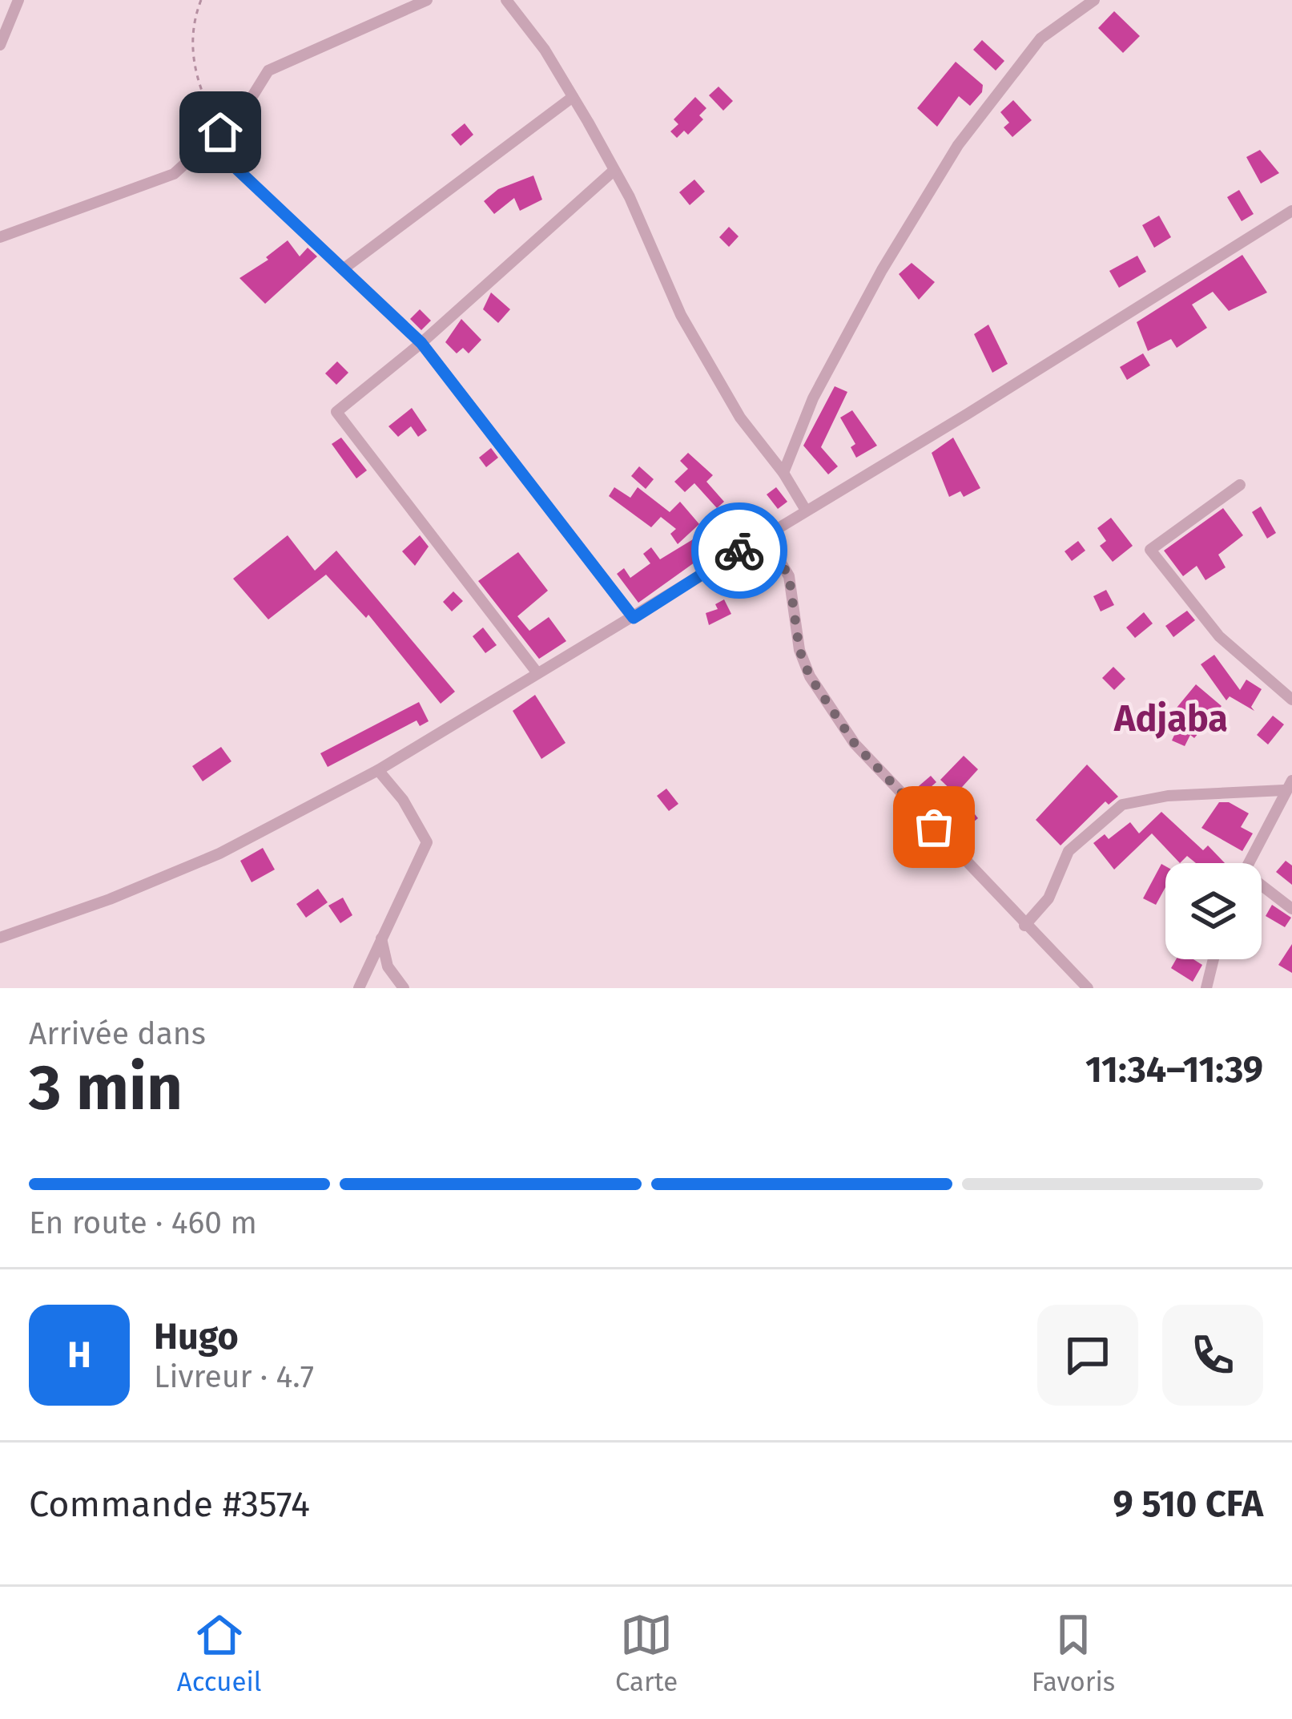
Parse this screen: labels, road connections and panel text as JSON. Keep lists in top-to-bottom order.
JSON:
{
  "districts": ["Adjaba"],
  "page": {
    "heading": ["3 min", "Arrivée dans", "11:34–11:39"],
    "panel": [
      "Hugo",
      "Livreur · 4.7",
      "Commande #3574",
      "9 510 CFA"
    ],
    "bar": "En route · 460 m",
    "round": "H",
    "tabs": ["Accueil", "Carte", "Favoris"]
  }
}
